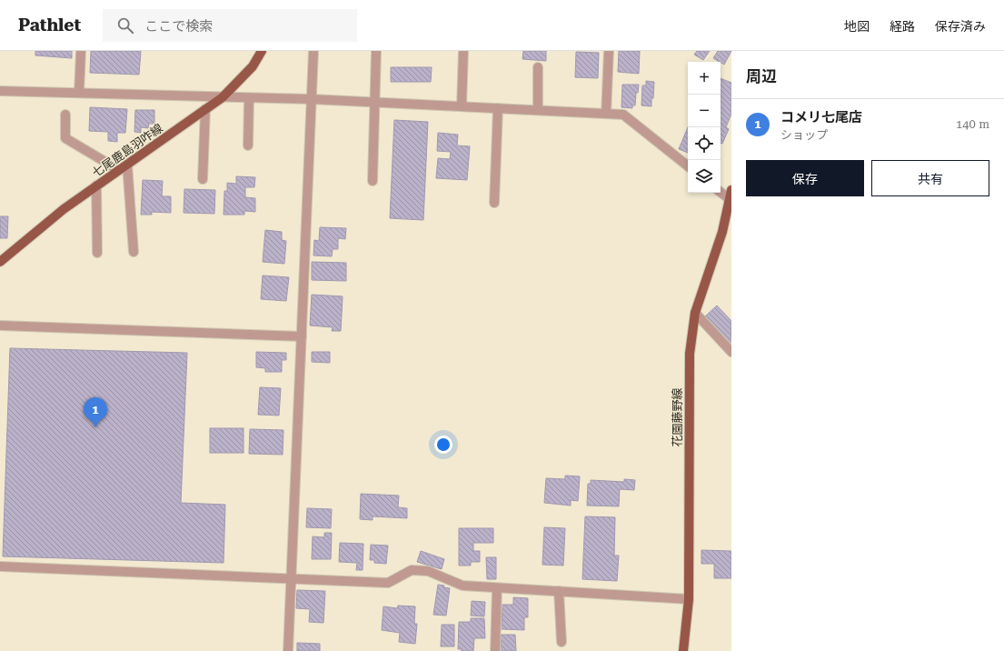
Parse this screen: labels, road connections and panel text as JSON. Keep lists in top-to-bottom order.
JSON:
{
  "streets": {
    "main road": ["七尾鹿島羽咋線", "花園藤野線"]
  },
  "page": {
    "header": "Pathlet",
    "search": "ここで検索",
    "nav": ["地図", "経路", "保存済み"],
    "heading": "周辺",
    "map_buttons": ["+", "−"],
    "list": [
      {
        "mark": "1",
        "name": "コメリ七尾店",
        "note": "ショップ",
        "value": "140 m"
      }
    ],
    "buttons": ["保存", "共有"],
    "pins": "1"
  }
}
